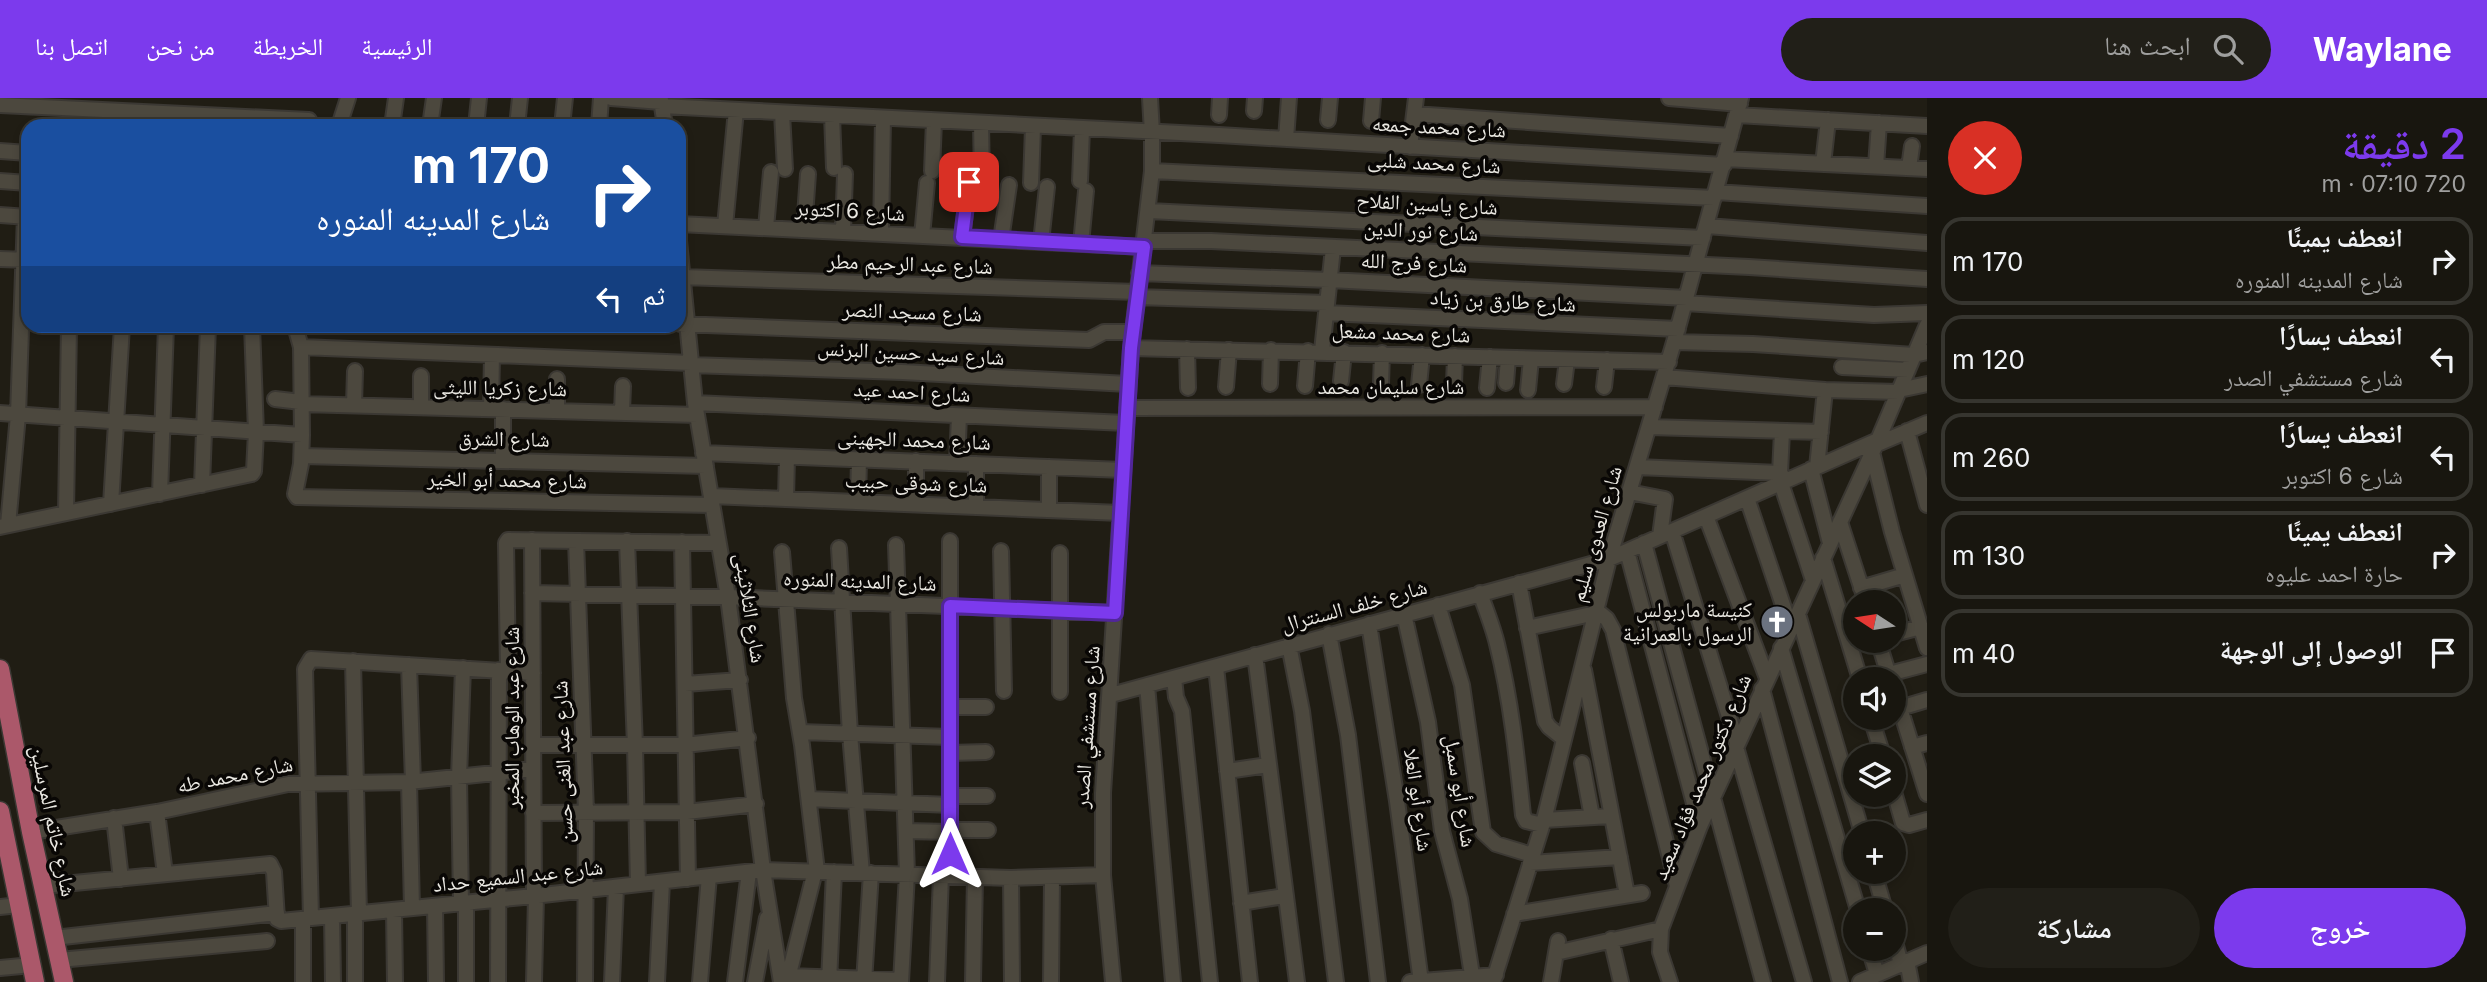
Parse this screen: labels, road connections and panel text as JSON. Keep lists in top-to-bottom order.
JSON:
{
  "streets": {
    "main road": ["شارع خاتم المرسلين"],
    "street": [
      "شارع محمد جمعه",
      "شارع محمد شلبى",
      "شارع ياسين الفلاح",
      "شارع 6 اكتوبر",
      "شارع نور الدين",
      "شارع فرج الله",
      "شارع عبد الرحيم مطر",
      "شارع طارق بن زياد",
      "شارع مسجد النصر",
      "شارع محمد مشعل",
      "شارع سيد حسين البرنس",
      "شارع سليمان محمد",
      "شارع زكريا الليثى",
      "شارع احمد عيد",
      "شارع الشرق",
      "شارع محمد الجهينى",
      "شارع محمد أبو الخير",
      "شارع شوقى حبيب",
      "شارع العدوى سليم",
      "شارع المدينه المنوره",
      "شارع خلف السنترال",
      "شارع الثلاثينى",
      "شارع عبد الوهاب المخبر",
      "شارع مستشفي الصدر",
      "شارع عبد الغنى حسن",
      "شارع محمد طه",
      "شارع دكتور محمد فؤاد سعيد",
      "شارع أبو سمبل",
      "شارع أبو العلا",
      "شارع عبد السميع حداد"
    ]
  },
  "crossings": [
    ["شارع محمد جمعه", "شارع العدوى سليم"],
    ["شارع محمد جمعه", "شارع مستشفي الصدر"],
    ["شارع محمد شلبى", "شارع العدوى سليم"],
    ["شارع محمد شلبى", "شارع مستشفي الصدر"],
    ["شارع ياسين الفلاح", "شارع العدوى سليم"],
    ["شارع ياسين الفلاح", "شارع مستشفي الصدر"],
    ["شارع 6 اكتوبر", "شارع نور الدين"],
    ["شارع 6 اكتوبر", "شارع مستشفي الصدر"],
    ["شارع نور الدين", "شارع العدوى سليم"],
    ["شارع نور الدين", "شارع مستشفي الصدر"],
    ["شارع فرج الله", "شارع العدوى سليم"],
    ["شارع فرج الله", "شارع مستشفي الصدر"],
    ["شارع عبد الرحيم مطر", "شارع طارق بن زياد"],
    ["شارع عبد الرحيم مطر", "شارع مستشفي الصدر"],
    ["شارع طارق بن زياد", "شارع العدوى سليم"],
    ["شارع طارق بن زياد", "شارع مستشفي الصدر"],
    ["شارع طارق بن زياد", "شارع دكتور محمد فؤاد سعيد"],
    ["شارع مسجد النصر", "شارع مستشفي الصدر"],
    ["شارع محمد مشعل", "شارع العدوى سليم"],
    ["شارع محمد مشعل", "شارع مستشفي الصدر"],
    ["شارع سيد حسين البرنس", "شارع الثلاثينى"],
    ["شارع سيد حسين البرنس", "شارع مستشفي الصدر"],
    ["شارع سليمان محمد", "شارع احمد عيد"],
    ["شارع سليمان محمد", "شارع العدوى سليم"],
    ["شارع سليمان محمد", "شارع مستشفي الصدر"],
    ["شارع زكريا الليثى", "شارع احمد عيد"],
    ["شارع زكريا الليثى", "شارع الثلاثينى"],
    ["شارع احمد عيد", "شارع الثلاثينى"],
    ["شارع احمد عيد", "شارع مستشفي الصدر"],
    ["شارع الشرق", "شارع محمد الجهينى"],
    ["شارع الشرق", "شارع محمد أبو الخير"],
    ["شارع الشرق", "شارع الثلاثينى"],
    ["شارع محمد الجهينى", "شارع الثلاثينى"],
    ["شارع محمد الجهينى", "شارع مستشفي الصدر"],
    ["شارع محمد أبو الخير", "شارع شوقى حبيب"],
    ["شارع محمد أبو الخير", "شارع الثلاثينى"],
    ["شارع شوقى حبيب", "شارع الثلاثينى"],
    ["شارع شوقى حبيب", "شارع مستشفي الصدر"],
    ["شارع العدوى سليم", "شارع خلف السنترال"],
    ["شارع المدينه المنوره", "شارع الثلاثينى"],
    ["شارع المدينه المنوره", "شارع عبد الوهاب المخبر"],
    ["شارع المدينه المنوره", "شارع مستشفي الصدر"],
    ["شارع المدينه المنوره", "شارع عبد الغنى حسن"],
    ["شارع خلف السنترال", "شارع مستشفي الصدر"],
    ["شارع خلف السنترال", "شارع دكتور محمد فؤاد سعيد"],
    ["شارع خلف السنترال", "شارع أبو سمبل"],
    ["شارع خلف السنترال", "شارع أبو العلا"],
    ["شارع الثلاثينى", "شارع عبد السميع حداد"],
    ["شارع عبد الوهاب المخبر", "شارع محمد طه"],
    ["شارع عبد الوهاب المخبر", "شارع عبد السميع حداد"],
    ["شارع مستشفي الصدر", "شارع عبد السميع حداد"],
    ["شارع عبد الغنى حسن", "شارع عبد السميع حداد"],
    ["شارع محمد طه", "شارع خاتم المرسلين"],
    ["شارع خاتم المرسلين", "شارع عبد السميع حداد"]
  ],
  "places": {
    "church": ["كنيسة ماربولس الرسول بالعمرانية"]
  },
  "north": "left",
  "page": {
    "header": "Waylane",
    "search": "ابحث هنا",
    "nav": [
      "الرئيسية",
      "الخريطة",
      "من نحن",
      "اتصل بنا"
    ],
    "heading": ["2 دقيقة", "720 m · 07:10"],
    "turn": ["170 m", "شارع المدينه المنوره"],
    "list": [
      {
        "name": "انعطف يمينًا",
        "note": "شارع المدينه المنوره",
        "value": "170 m"
      },
      {
        "name": "انعطف يسارًا",
        "note": "شارع مستشفي الصدر",
        "value": "120 m"
      },
      {
        "name": "انعطف يسارًا",
        "note": "شارع 6 اكتوبر",
        "value": "260 m"
      },
      {
        "name": "انعطف يمينًا",
        "note": "حارة احمد عليوه",
        "value": "130 m"
      },
      {
        "name": "الوصول إلى الوجهة",
        "value": "40 m"
      }
    ],
    "then": "ثم",
    "map_buttons": ["+", "−"],
    "buttons": ["خروج", "مشاركة"]
  }
}
